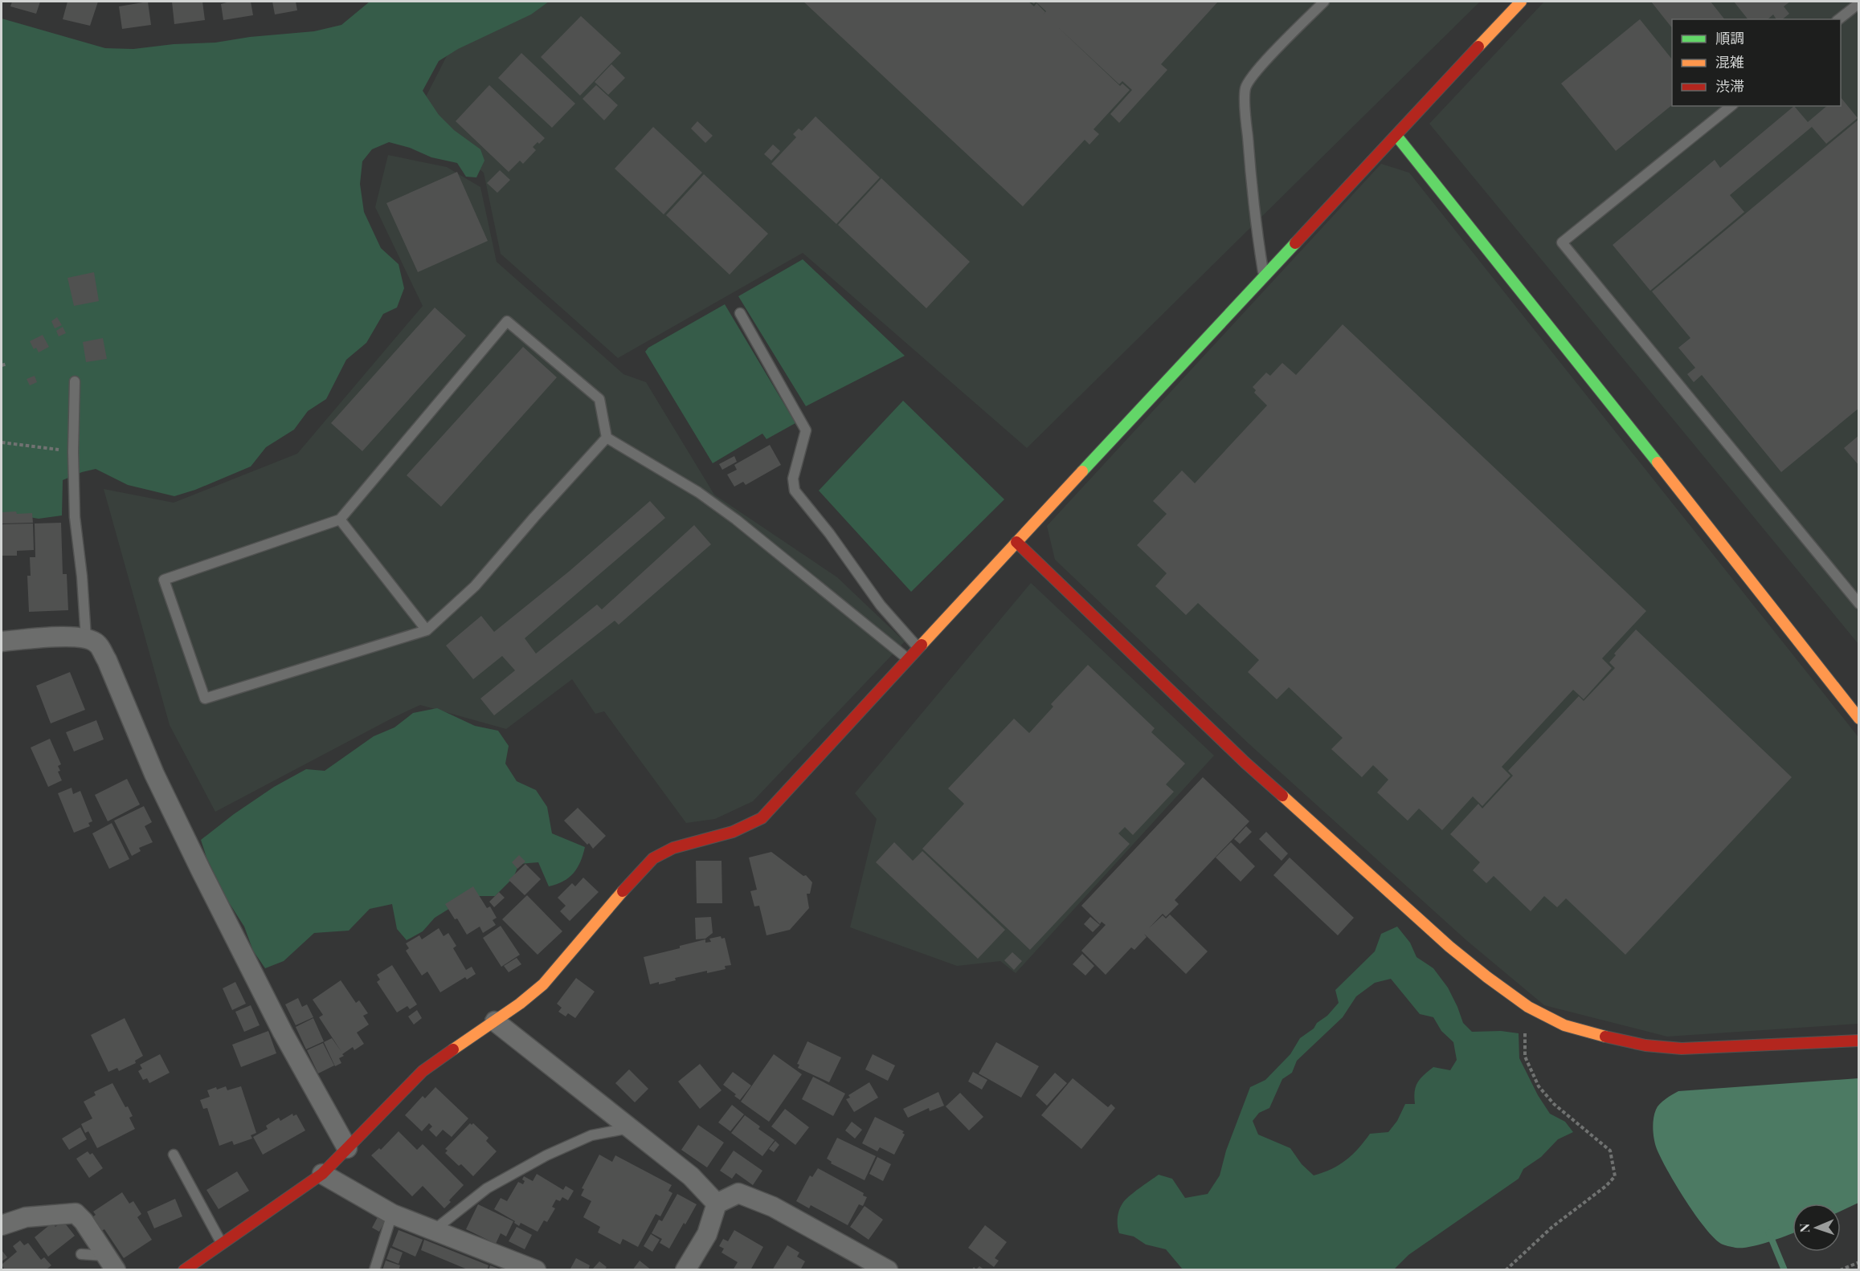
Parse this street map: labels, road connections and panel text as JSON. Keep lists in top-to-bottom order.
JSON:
{
  "legend": ["順調", "混雑", "渋滞"],
  "north": "left"
}
